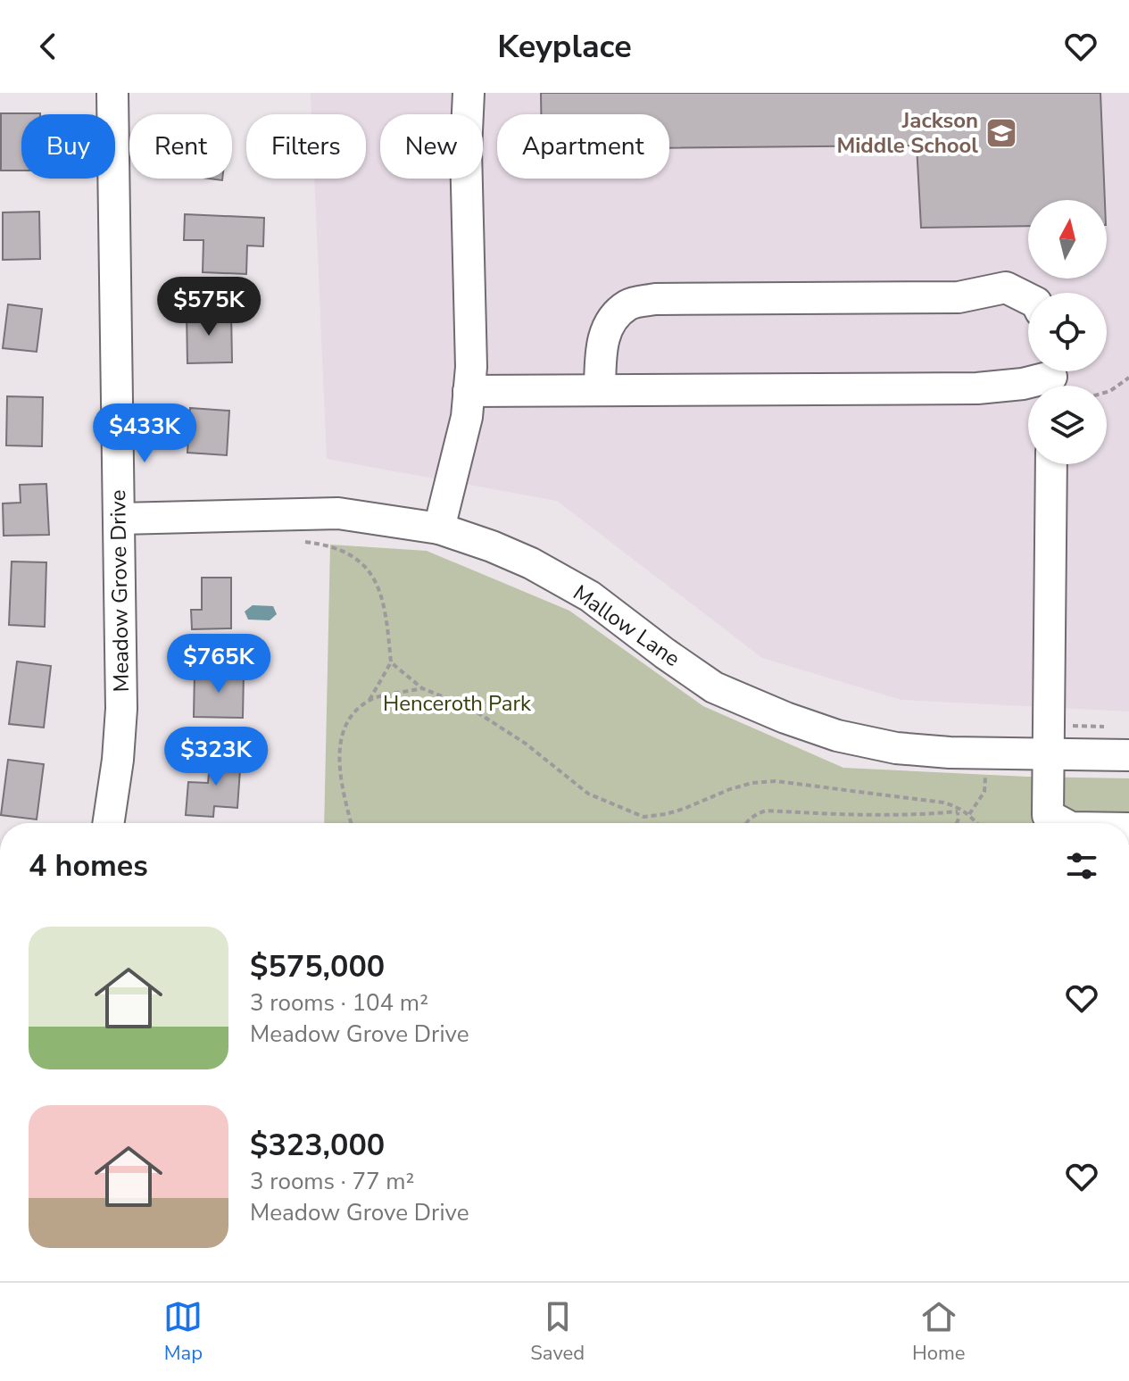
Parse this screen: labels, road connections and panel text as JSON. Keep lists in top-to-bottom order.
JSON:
{
  "streets": {
    "street": ["Meadow Grove Drive", "Mallow Lane"]
  },
  "crossings": [
    ["Meadow Grove Drive", "Mallow Lane"]
  ],
  "parks": ["Henceroth Park"],
  "places": {
    "school or university": ["Jackson Middle School"]
  },
  "north": "top",
  "page": {
    "header": "Keyplace",
    "chip": [
      "Buy",
      "Rent",
      "Filters",
      "New",
      "Apartment"
    ],
    "price": [
      "$575K",
      "$433K",
      "$765K",
      "$323K"
    ],
    "heading": "4 homes",
    "list": [
      {
        "name": "$575,000",
        "note": "3 rooms · 104 m² · Meadow Grove Drive"
      },
      {
        "name": "$323,000",
        "note": "3 rooms · 77 m² · Meadow Grove Drive"
      }
    ],
    "tabs": ["Map", "Saved", "Home"]
  }
}
